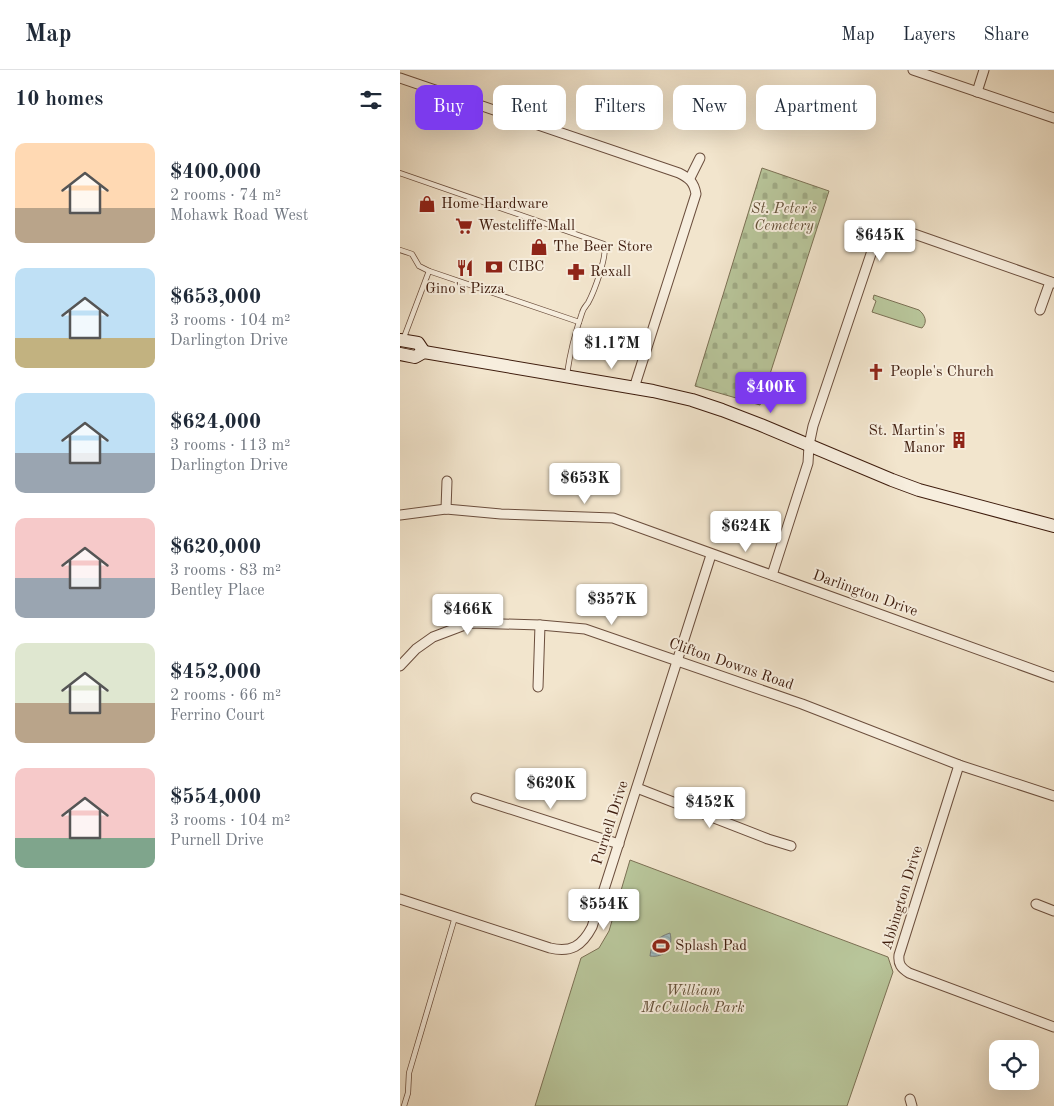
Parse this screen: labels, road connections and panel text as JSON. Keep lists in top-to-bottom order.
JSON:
{
  "streets": {
    "street": [
      "Darlington Drive",
      "Clifton Downs Road",
      "Purnell Drive",
      "Abbington Drive"
    ]
  },
  "crossings": [
    ["Darlington Drive", "Purnell Drive"],
    ["Clifton Downs Road", "Purnell Drive"],
    ["Clifton Downs Road", "Abbington Drive"]
  ],
  "parks": ["St. Peter's Cemetery", "William McCulloch Park"],
  "places": {
    "shop": ["Home Hardware", "The Beer Store"],
    "supermarket": ["Westcliffe Mall"],
    "bank": ["CIBC"],
    "restaurant": ["Gino's Pizza"],
    "pharmacy": ["Rexall"],
    "church": ["People's Church"],
    "building": ["St. Martin's Manor"],
    "sports": ["Splash Pad"]
  },
  "page": {
    "header": "Map",
    "nav": ["Map", "Layers", "Share"],
    "heading": "10 homes",
    "chip": [
      "Buy",
      "Rent",
      "Filters",
      "New",
      "Apartment"
    ],
    "list": [
      {
        "name": "$400,000",
        "note": "2 rooms · 74 m² · Mohawk Road West"
      },
      {
        "name": "$653,000",
        "note": "3 rooms · 104 m² · Darlington Drive"
      },
      {
        "name": "$624,000",
        "note": "3 rooms · 113 m² · Darlington Drive"
      },
      {
        "name": "$620,000",
        "note": "3 rooms · 83 m² · Bentley Place"
      },
      {
        "name": "$452,000",
        "note": "2 rooms · 66 m² · Ferrino Court"
      },
      {
        "name": "$554,000",
        "note": "3 rooms · 104 m² · Purnell Drive"
      }
    ],
    "price": [
      "$645K",
      "$1.17M",
      "$400K",
      "$653K",
      "$624K",
      "$357K",
      "$466K",
      "$620K",
      "$452K",
      "$554K"
    ]
  }
}
